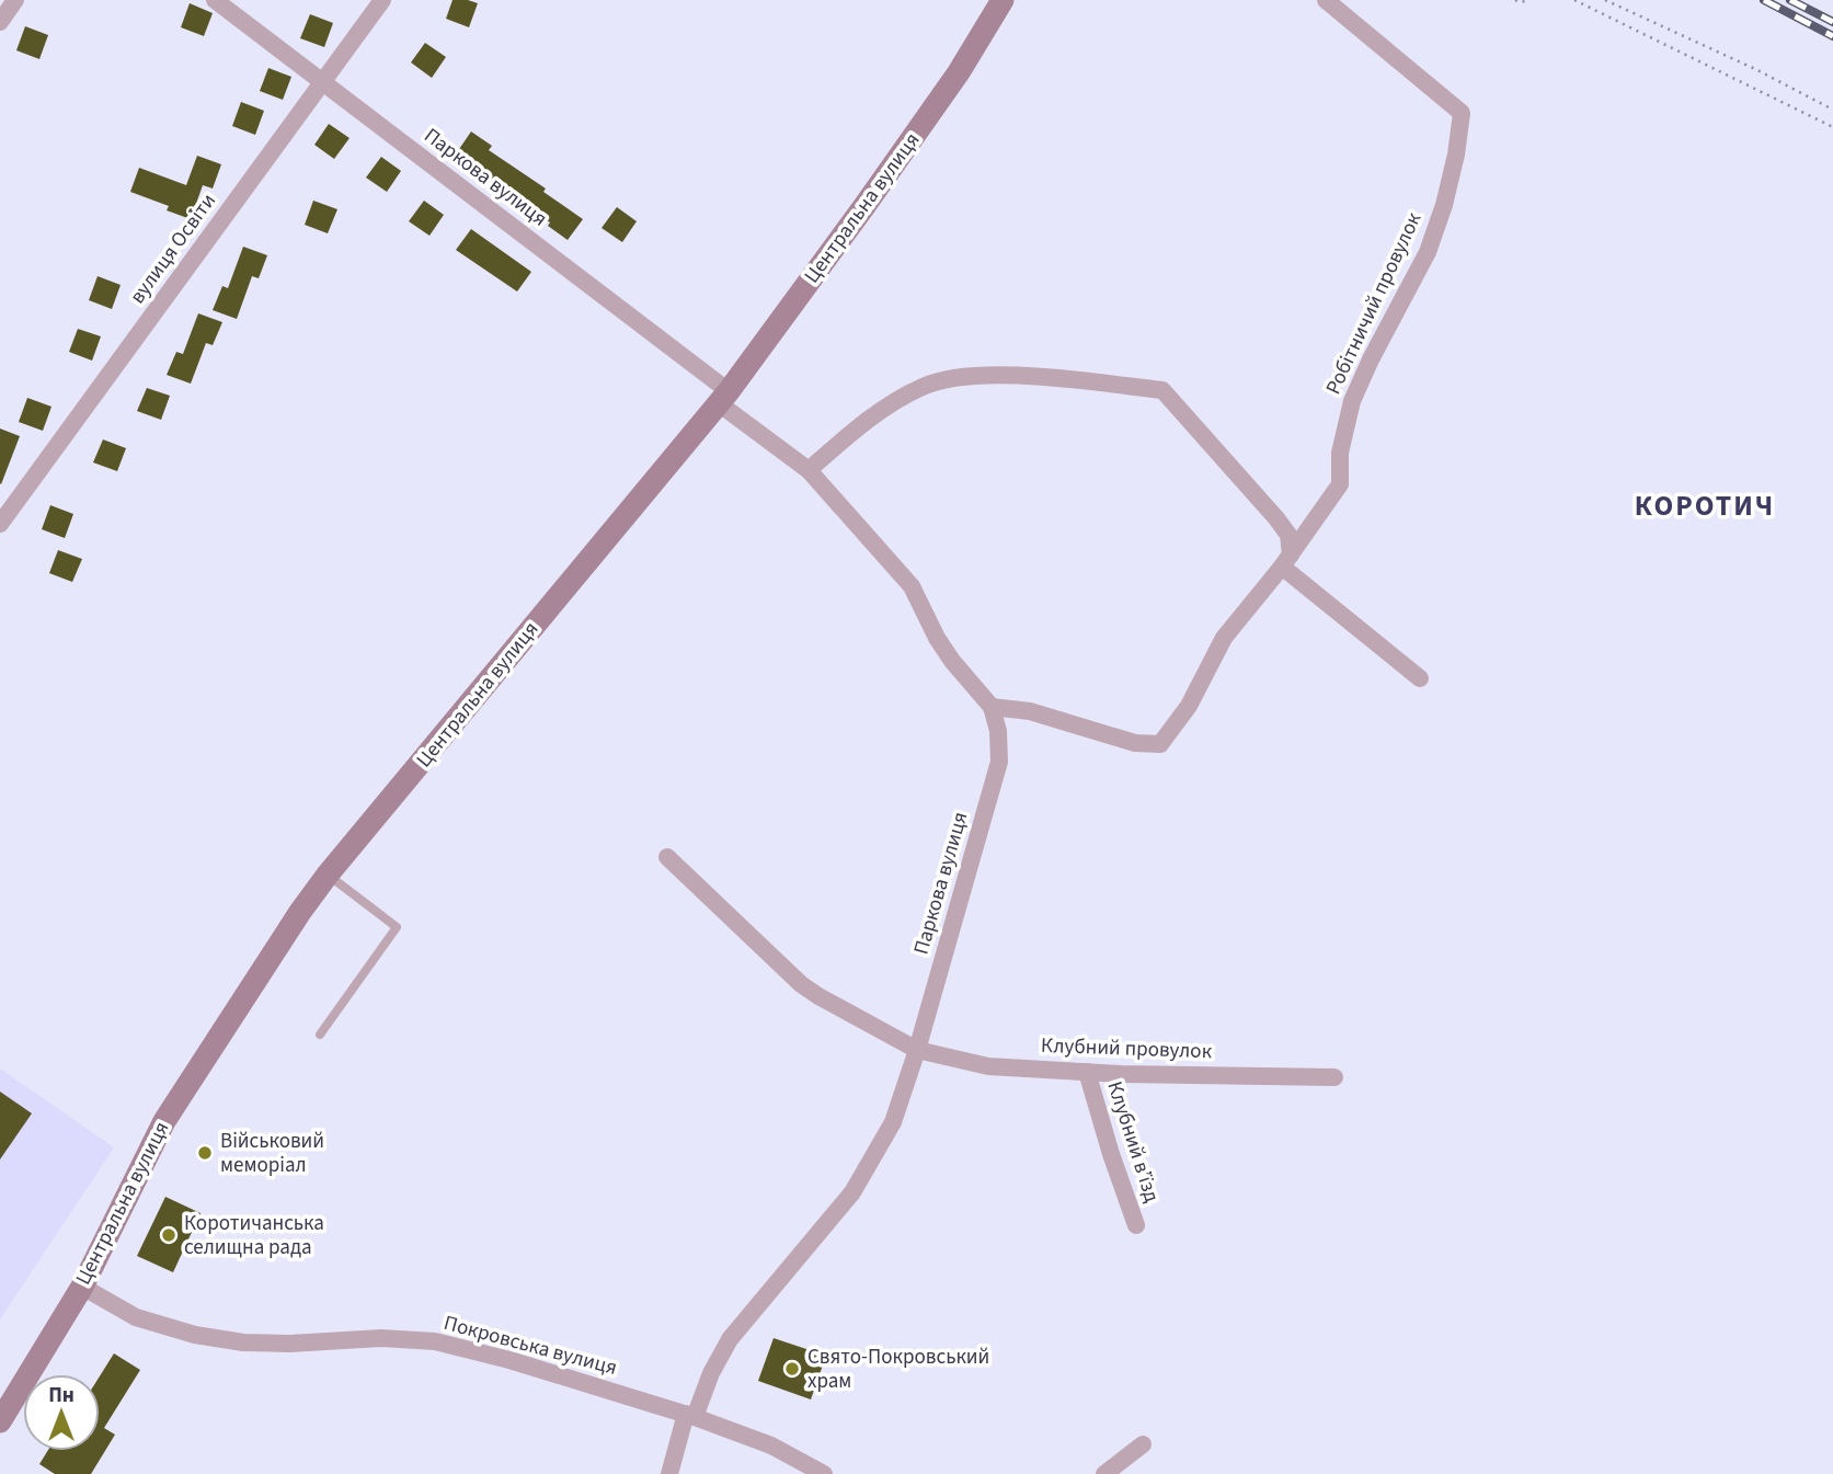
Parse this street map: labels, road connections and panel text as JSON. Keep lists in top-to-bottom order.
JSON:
{
  "streets": {
    "street": [
      "Паркова вулиця",
      "Центральна вулиця",
      "вулиця Освіти",
      "Робітничий провулок",
      "Клубний провулок",
      "Клубний в’їзд",
      "Покровська вулиця"
    ]
  },
  "crossings": [
    ["Паркова вулиця", "Центральна вулиця"],
    ["Паркова вулиця", "вулиця Освіти"],
    ["Паркова вулиця", "Робітничий провулок"],
    ["Паркова вулиця", "Клубний провулок"],
    ["Паркова вулиця", "Покровська вулиця"],
    ["Центральна вулиця", "Покровська вулиця"],
    ["Клубний провулок", "Клубний в’їзд"]
  ],
  "districts": ["КОРОТИЧ"],
  "places": ["Військовий меморіал", "Коротичанська селищна рада", "Свято-Покровський храм"],
  "north": "top"
}
